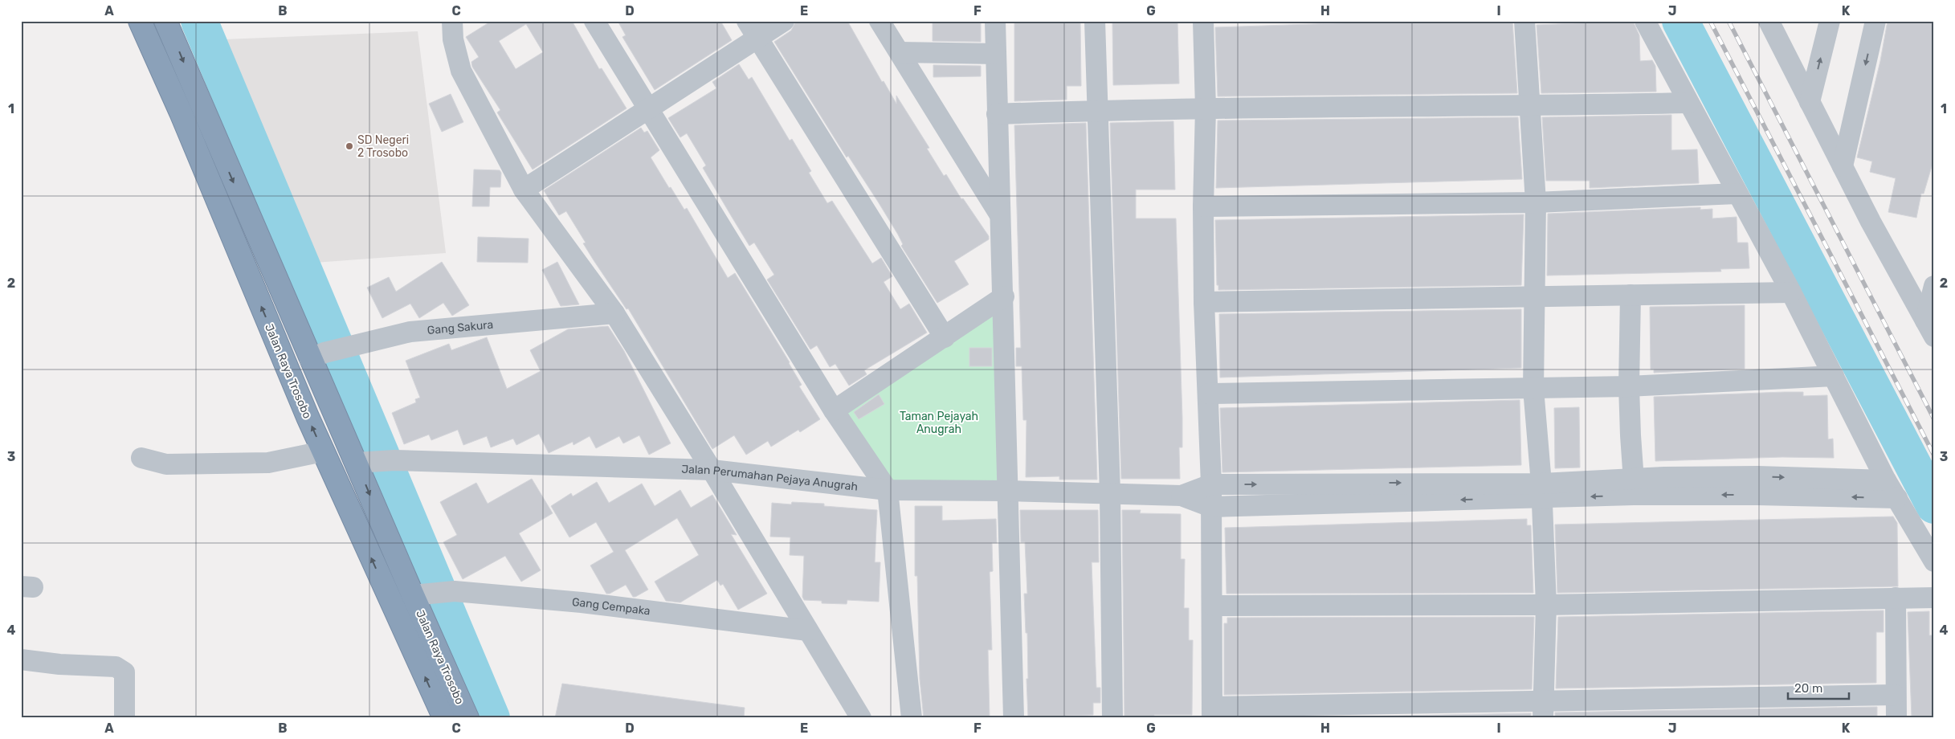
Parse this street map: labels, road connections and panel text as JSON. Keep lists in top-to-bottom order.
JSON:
{
  "streets": {
    "highway": ["Jalan Raya Trosobo"],
    "street": ["Gang Sakura", "Jalan Perumahan Pejaya Anugrah", "Gang Cempaka"]
  },
  "crossings": [
    ["Gang Sakura", "Jalan Raya Trosobo"],
    ["Jalan Raya Trosobo", "Jalan Perumahan Pejaya Anugrah"],
    ["Jalan Raya Trosobo", "Gang Cempaka"]
  ],
  "parks": ["Taman Pejayah Anugrah"],
  "places": ["SD Negeri 2 Trosobo"],
  "scale_bar": "20 m",
  "grid": {
    "columns": [
      "A",
      "B",
      "C",
      "D",
      "E",
      "F",
      "G",
      "H",
      "I",
      "J",
      "K"
    ],
    "rows": [
      "1",
      "2",
      "3",
      "4"
    ]
  }
}
